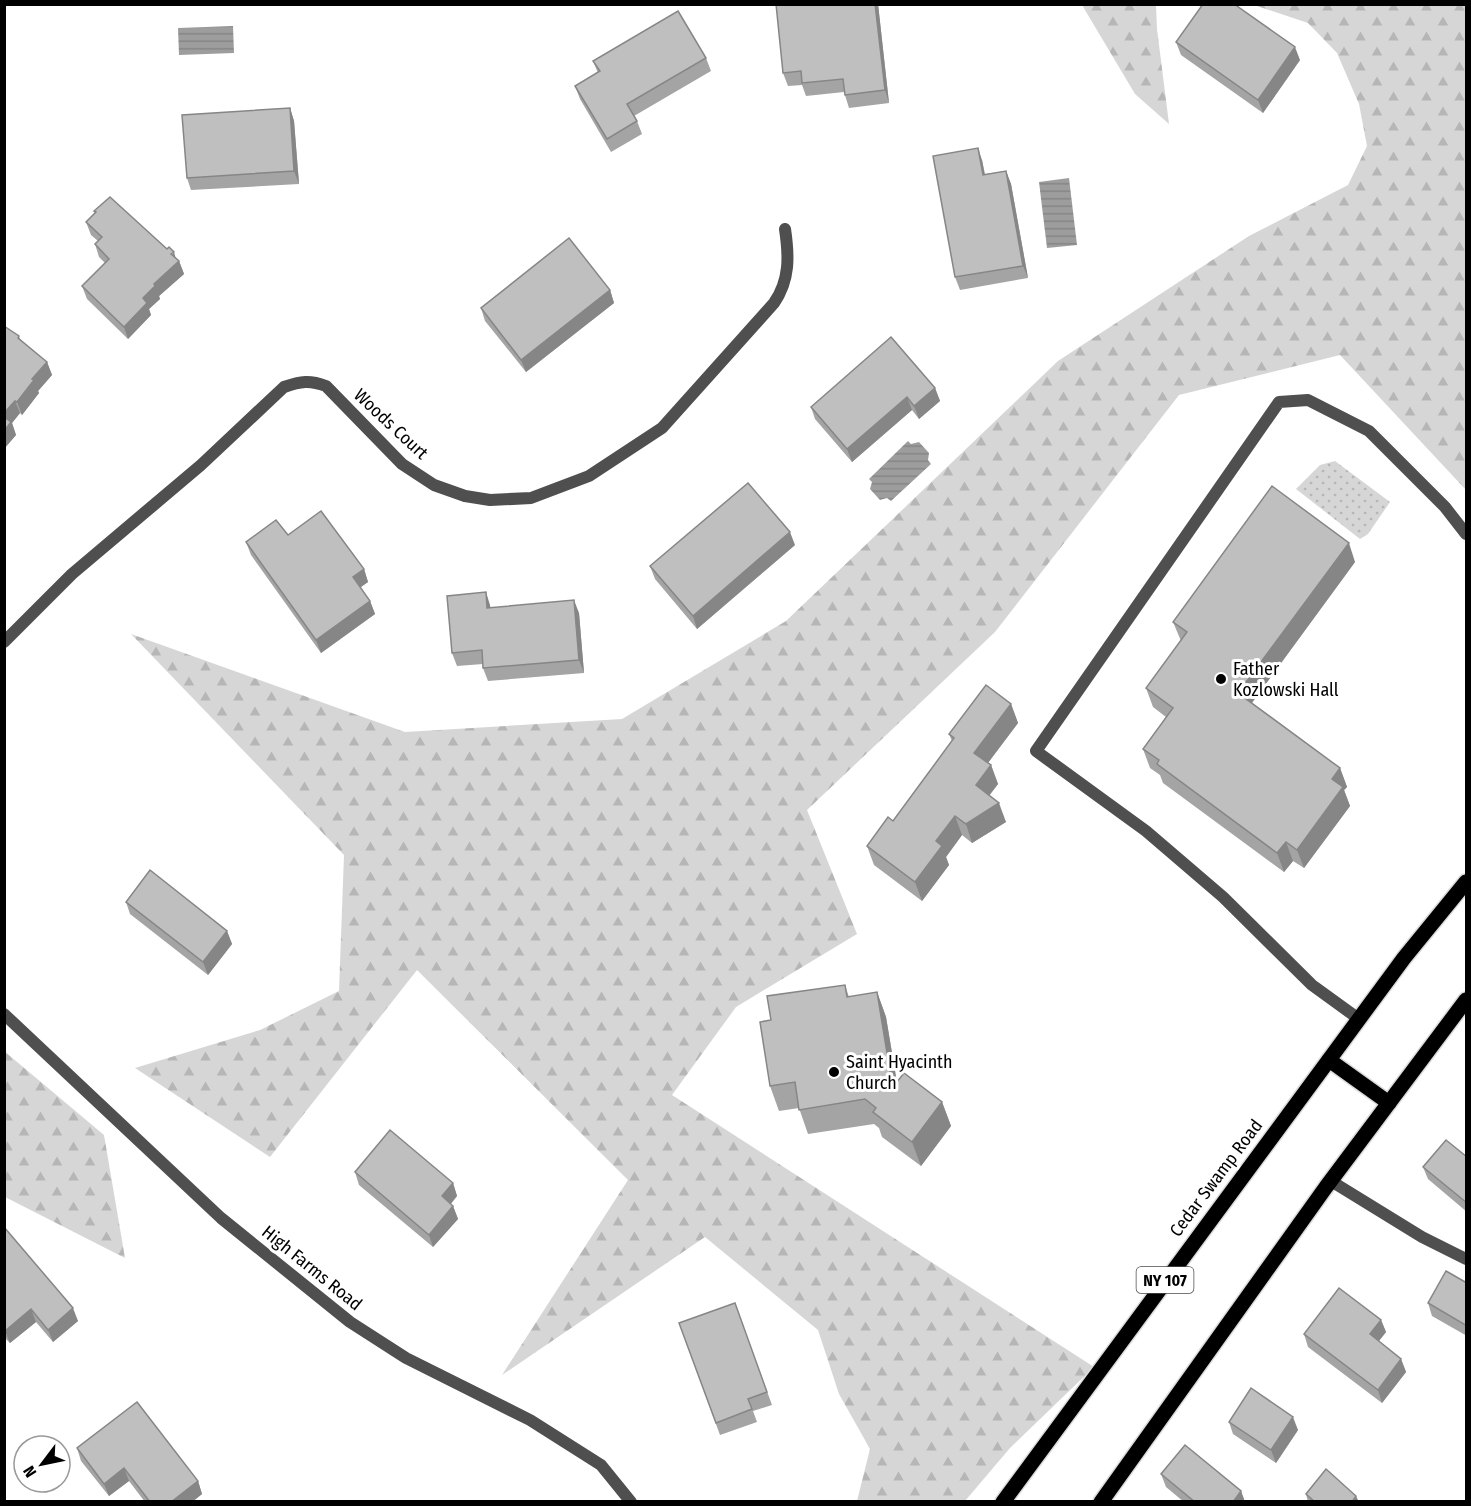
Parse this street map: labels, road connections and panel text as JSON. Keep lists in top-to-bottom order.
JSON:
{
  "streets": {
    "main road": ["Cedar Swamp Road", "NY 107"],
    "street": ["Woods Court", "High Farms Road"]
  },
  "places": ["Father Kozlowski Hall", "Saint Hyacinth Church"],
  "north": "bottom left"
}
